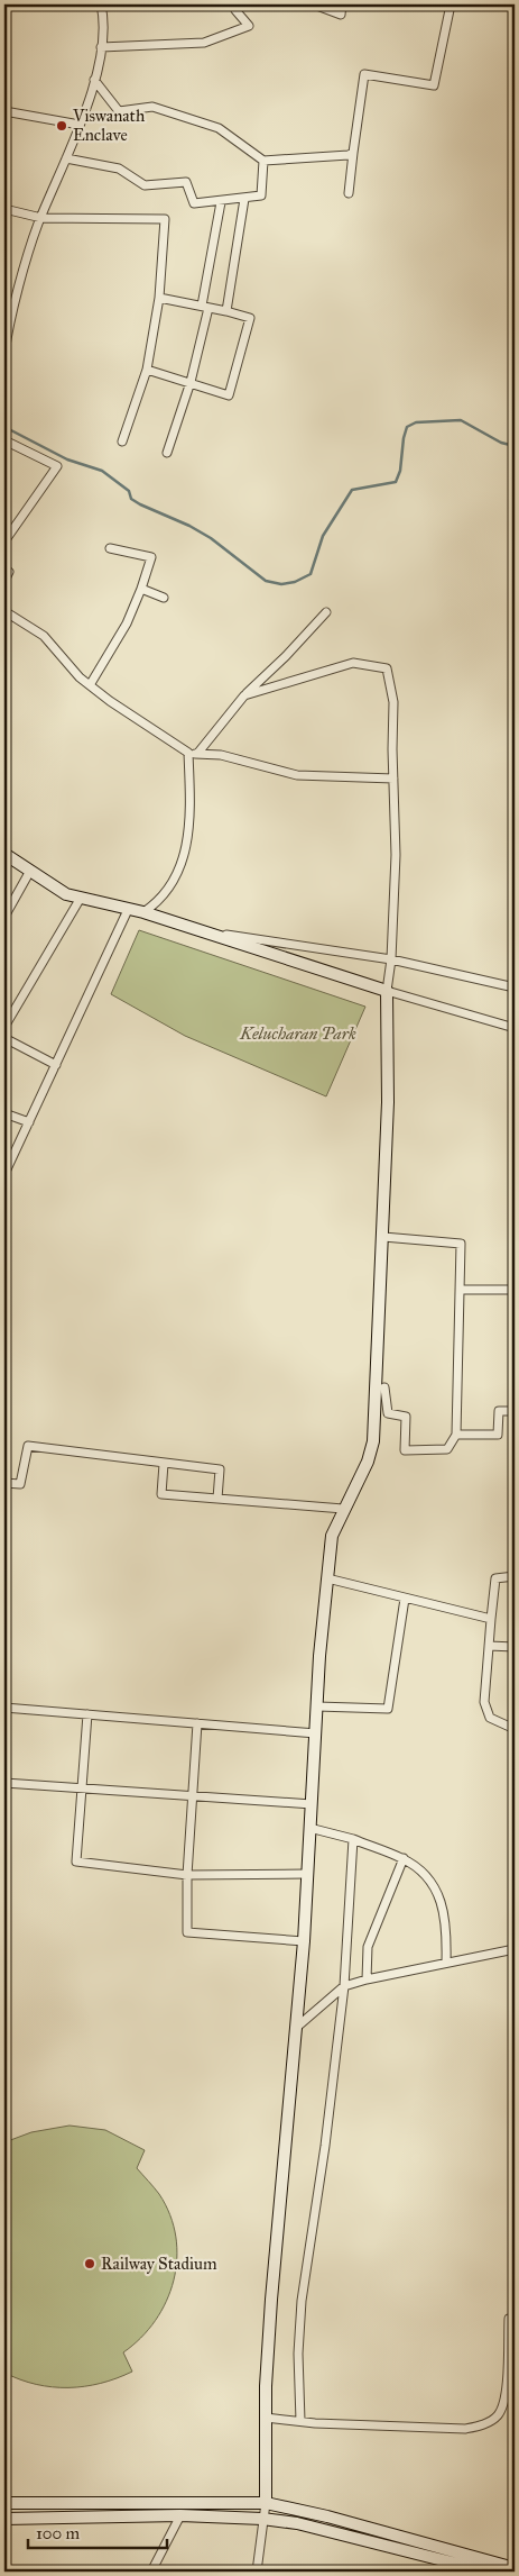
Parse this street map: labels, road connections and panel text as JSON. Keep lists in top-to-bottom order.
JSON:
{
  "parks": ["Kelucharan Park"],
  "places": ["Viswanath Enclave", "Railway Stadium"],
  "scale_bar": "100 m"
}
